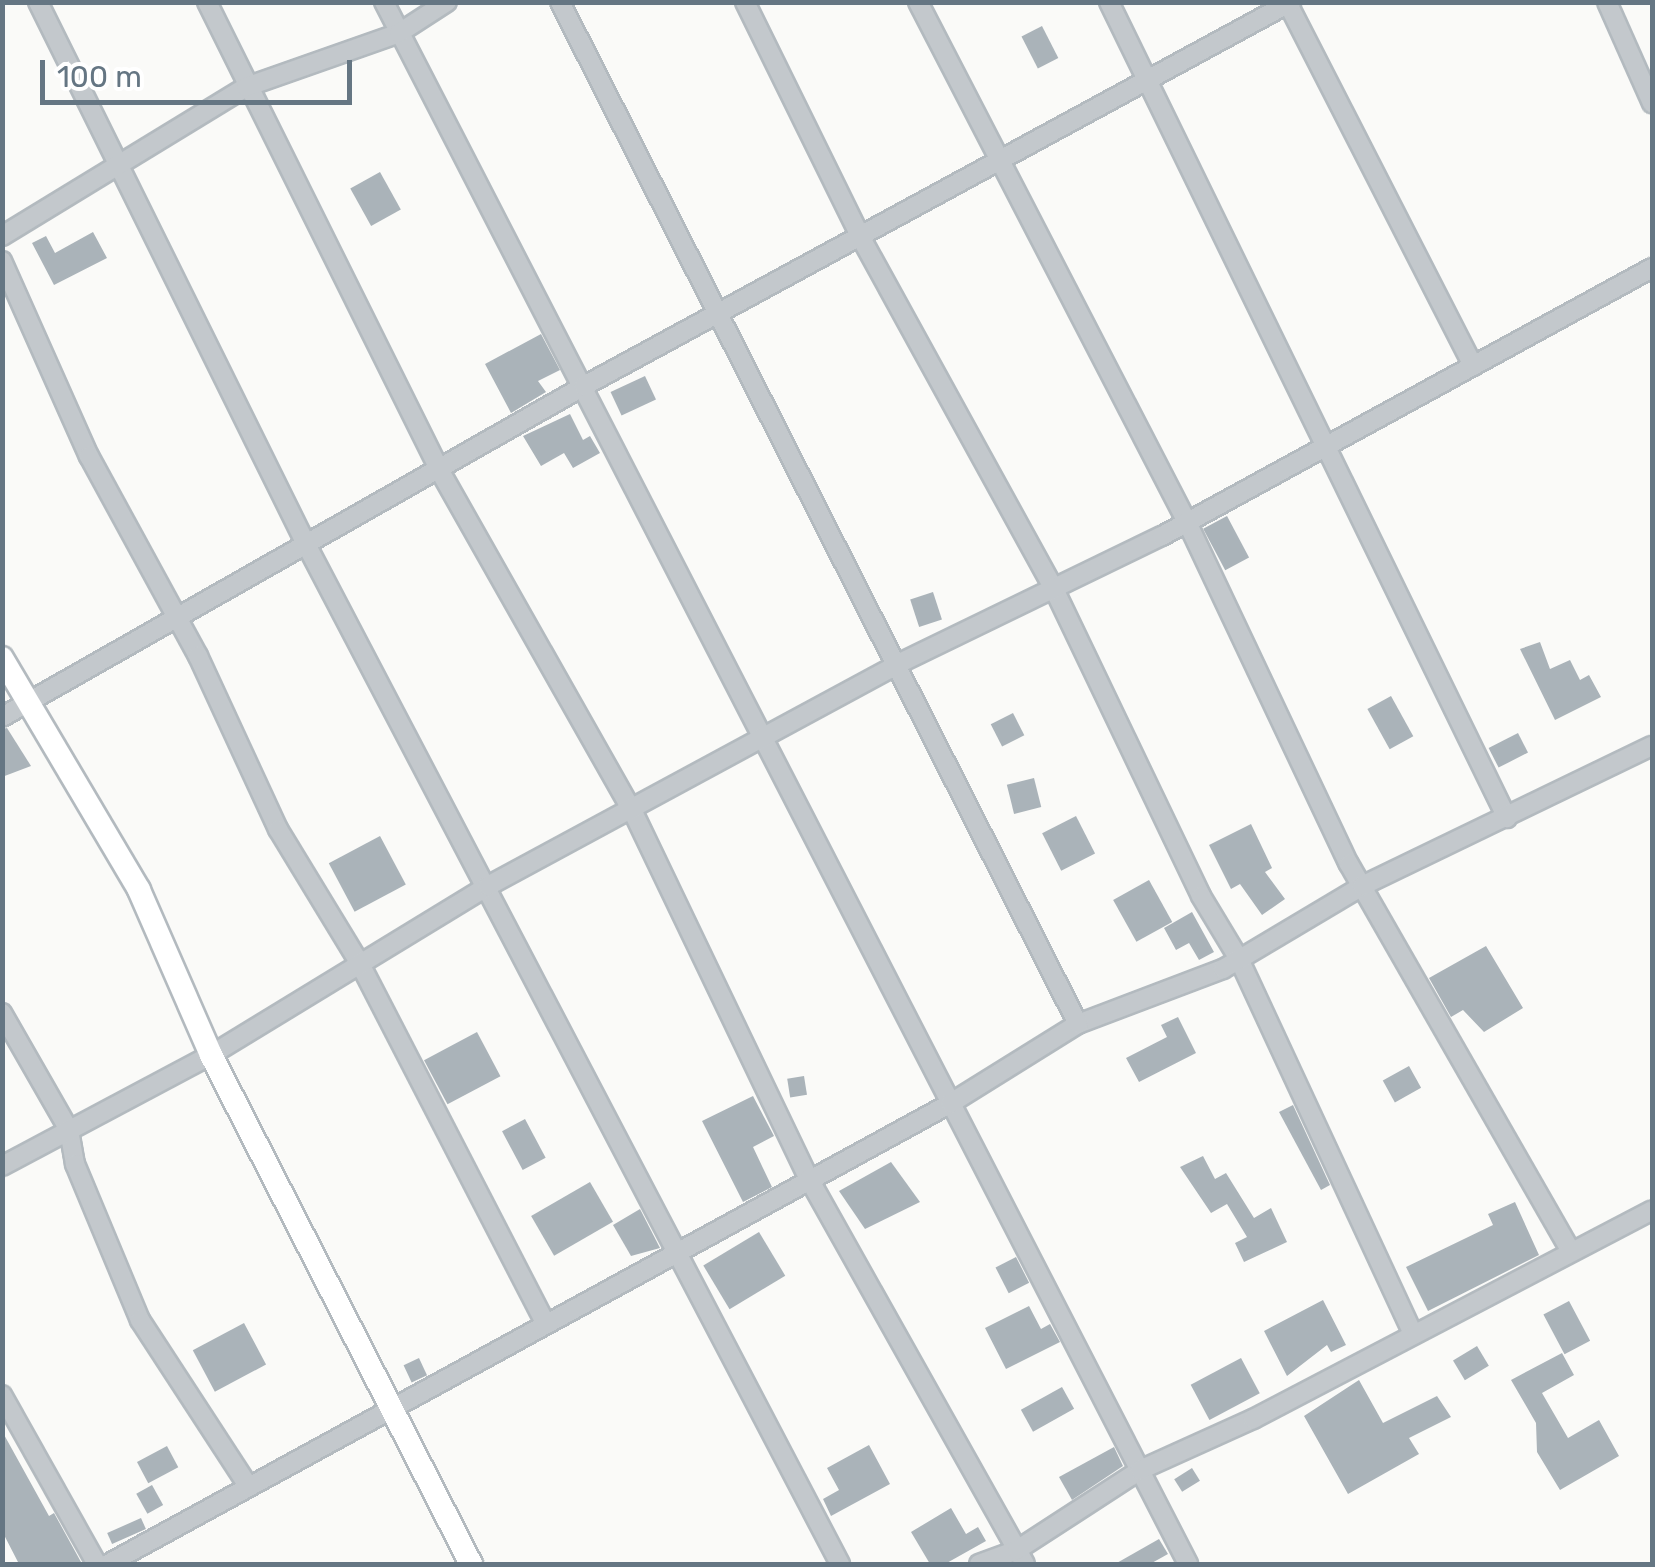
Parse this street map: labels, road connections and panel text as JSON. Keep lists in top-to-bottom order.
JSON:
{
  "scale_bar": "100 m"
}
